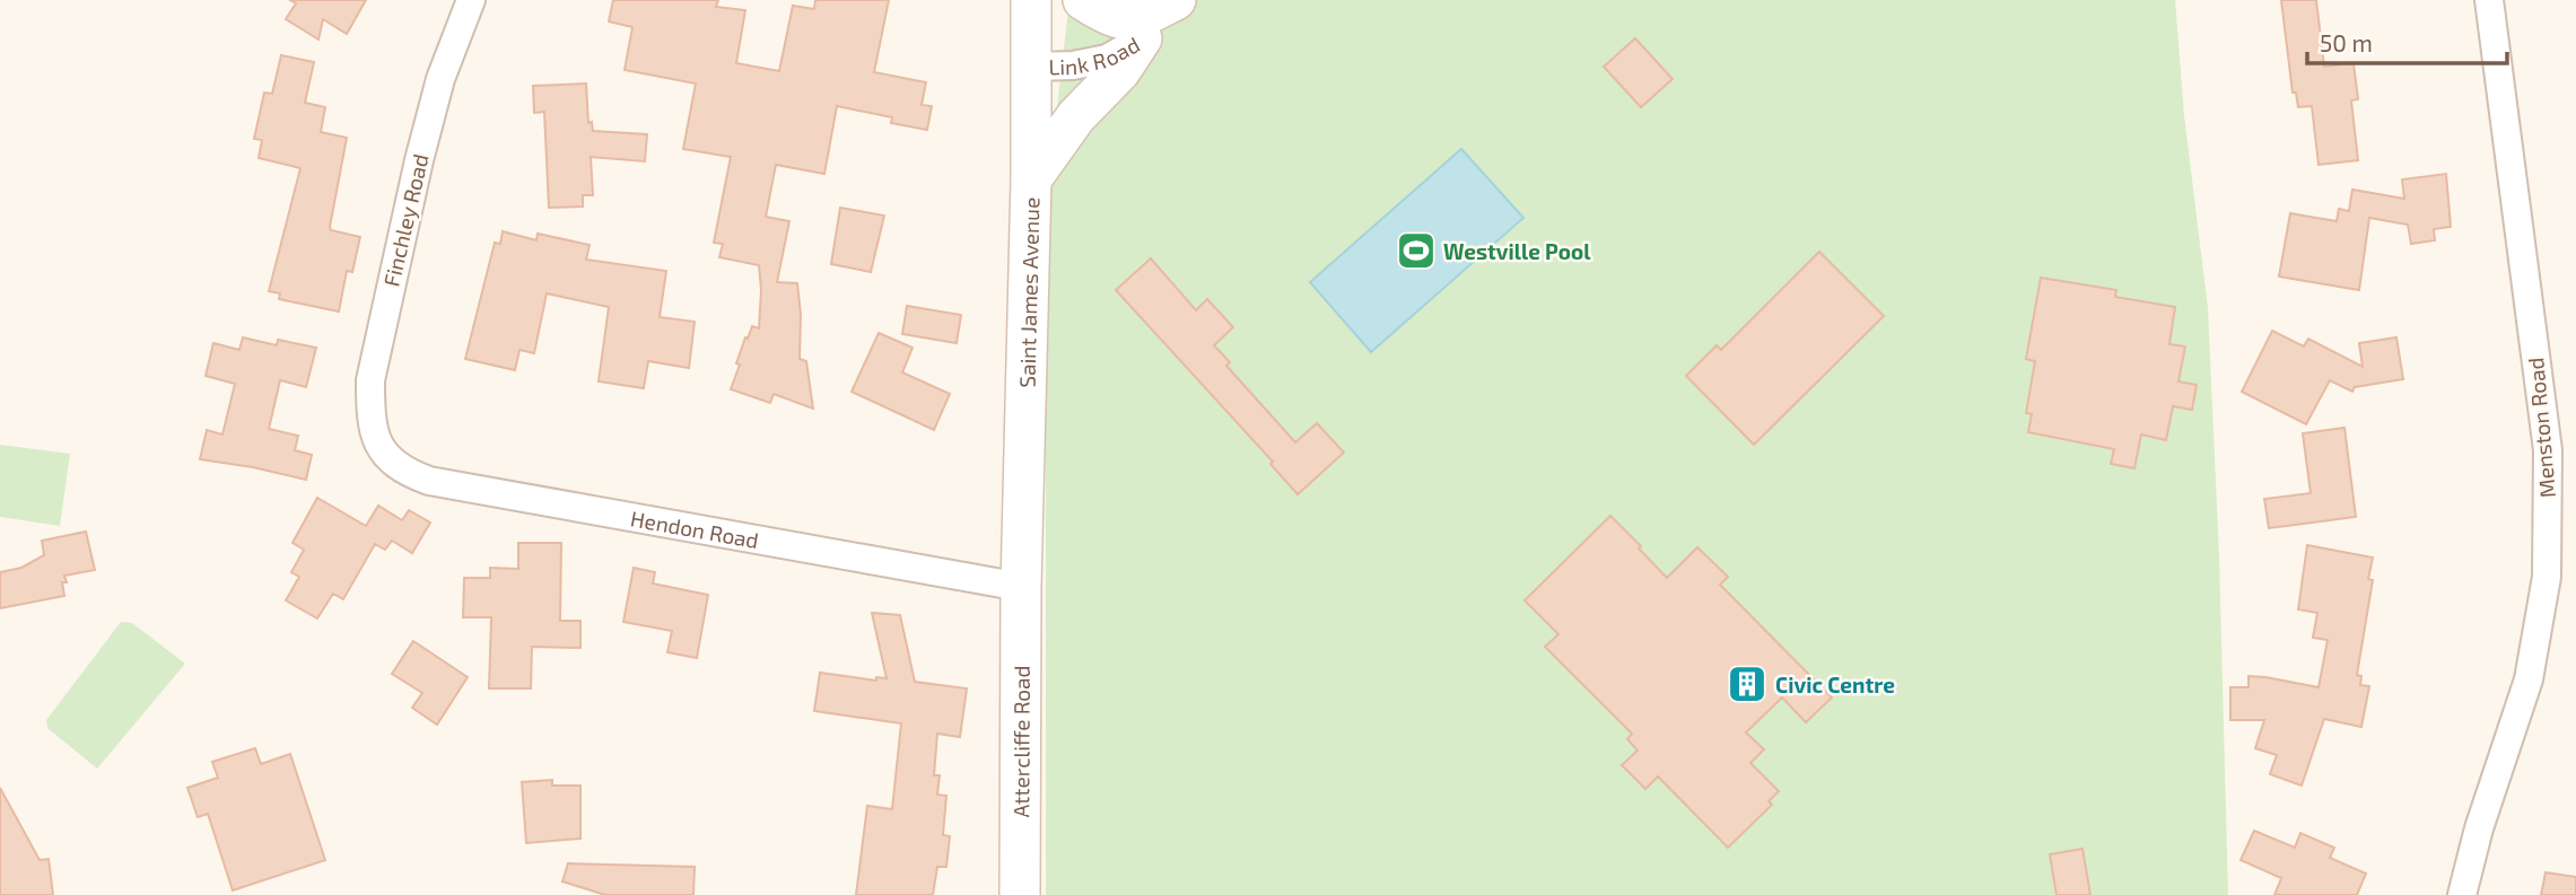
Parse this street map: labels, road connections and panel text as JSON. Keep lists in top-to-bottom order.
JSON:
{
  "streets": {
    "main road": ["Saint James Avenue", "Attercliffe Road"],
    "street": [
      "Link Road",
      "Finchley Road",
      "Menston Road",
      "Hendon Road"
    ]
  },
  "crossings": [
    ["Link Road", "Saint James Avenue"],
    ["Finchley Road", "Hendon Road"],
    ["Saint James Avenue", "Hendon Road"],
    ["Saint James Avenue", "Attercliffe Road"],
    ["Hendon Road", "Attercliffe Road"]
  ],
  "places": {
    "sports": ["Westville Pool"],
    "building": ["Civic Centre"]
  },
  "scale_bar": "50 m"
}
